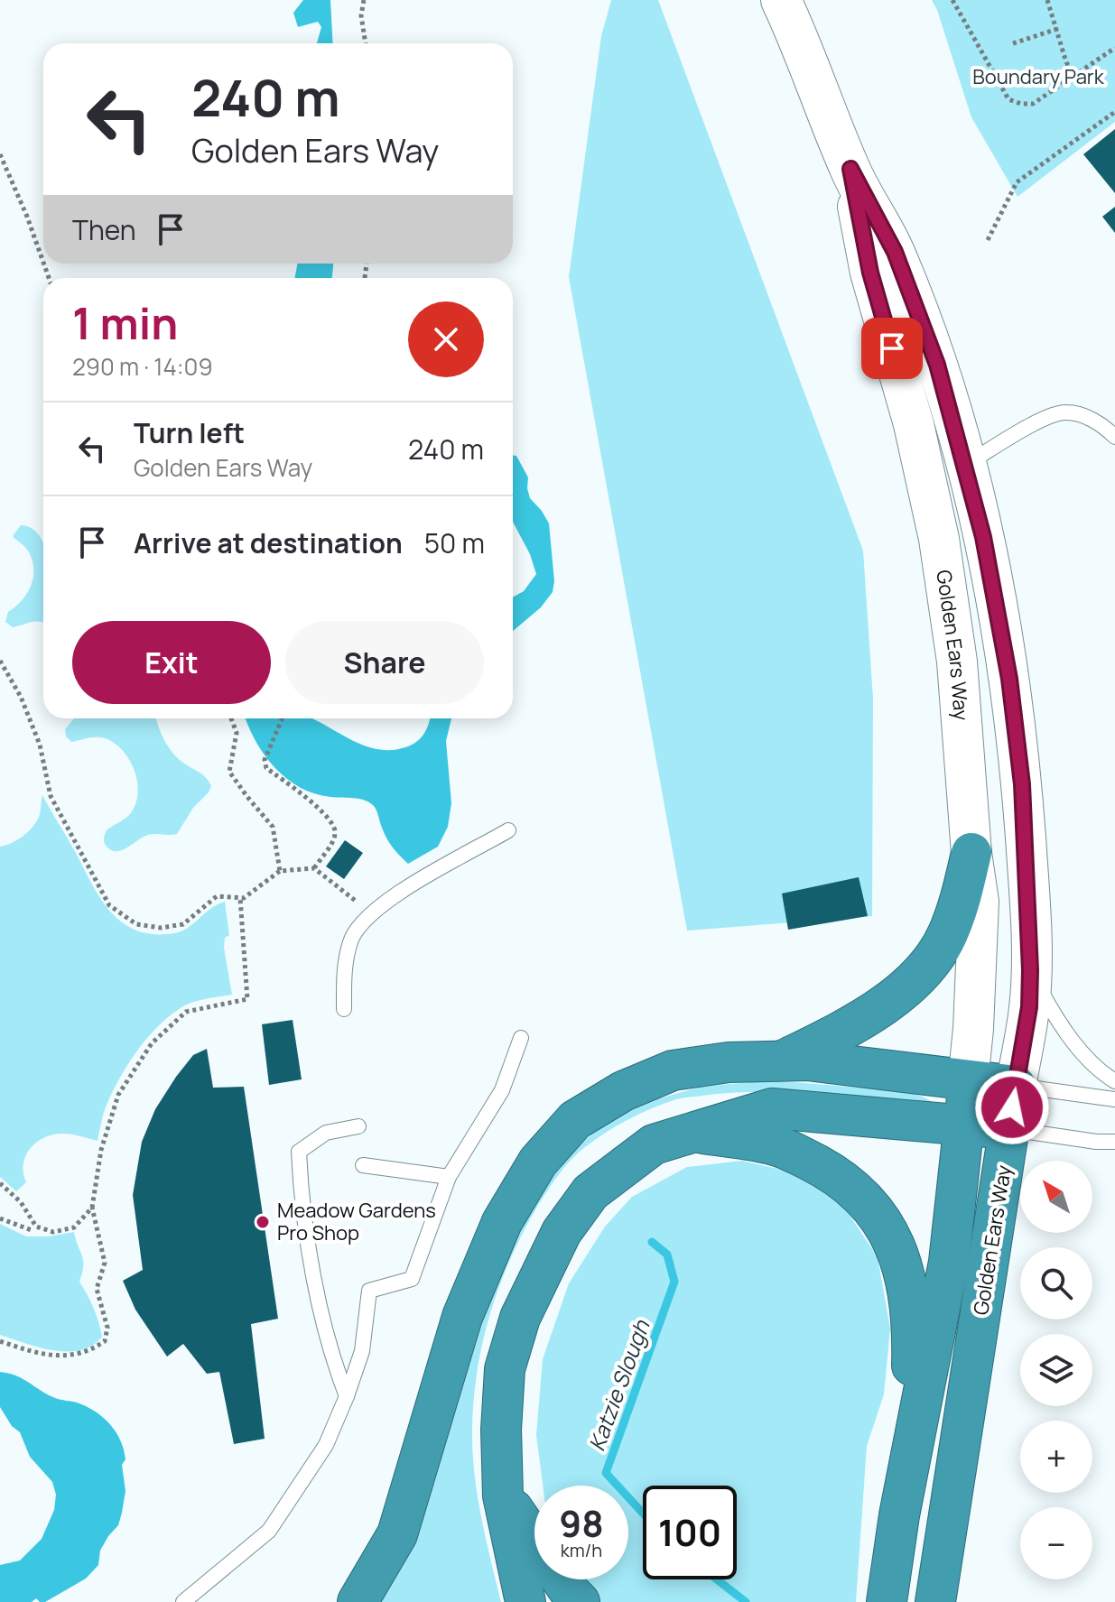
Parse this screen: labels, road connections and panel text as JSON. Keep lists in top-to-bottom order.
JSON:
{
  "streets": {
    "highway": ["Golden Ears Way"]
  },
  "water": ["Katzie Slough"],
  "parks": ["Boundary Park"],
  "places": ["Meadow Gardens Pro Shop"],
  "north": "top left",
  "page": {
    "turn": ["240 m", "Golden Ears Way"],
    "then": "Then",
    "heading": ["1 min", "290 m · 14:09"],
    "list": [
      {
        "name": "Turn left",
        "note": "Golden Ears Way",
        "value": "240 m"
      },
      {
        "name": "Arrive at destination",
        "value": "50 m"
      }
    ],
    "buttons": ["Exit", "Share"],
    "map_buttons": ["+", "−"],
    "speed": "98 km/h",
    "limit": "100"
  }
}
